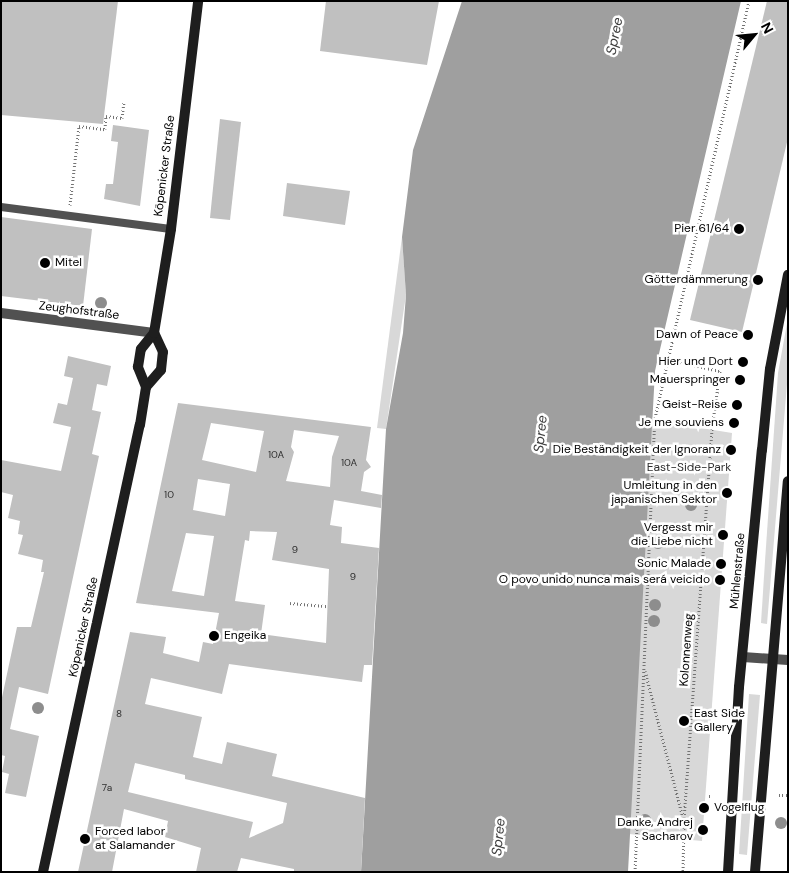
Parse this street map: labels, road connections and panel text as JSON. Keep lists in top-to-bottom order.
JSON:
{
  "streets": {
    "main road": ["Köpenicker Straße", "Mühlenstraße"],
    "street": ["Zeughofstraße"],
    "path": ["Kolonnenweg"]
  },
  "crossings": [
    ["Köpenicker Straße", "Zeughofstraße"]
  ],
  "water": ["Spree"],
  "parks": ["East-Side-Park"],
  "places": [
    "Pier 61/64",
    "Mitel",
    "Götterdämmerung",
    "Dawn of Peace",
    "Hier und Dort",
    "Mauerspringer",
    "Geist-Reise",
    "Je me souviens",
    "Die Beständigkeit der Ignoranz",
    "Umleitung in den japanischen Sektor",
    "Vergesst mir die Liebe nicht",
    "Sonic Malade",
    "O povo unido nunca mais será veicido",
    "Engeika",
    "East Side Gallery",
    "Vogelflug",
    "Danke, Andrej Sacharov",
    "Forced labor at Salamander"
  ],
  "house_numbers": [
    "10A",
    "10A",
    "10",
    "9",
    "9",
    "8",
    "7a"
  ],
  "north": "top right"
}
